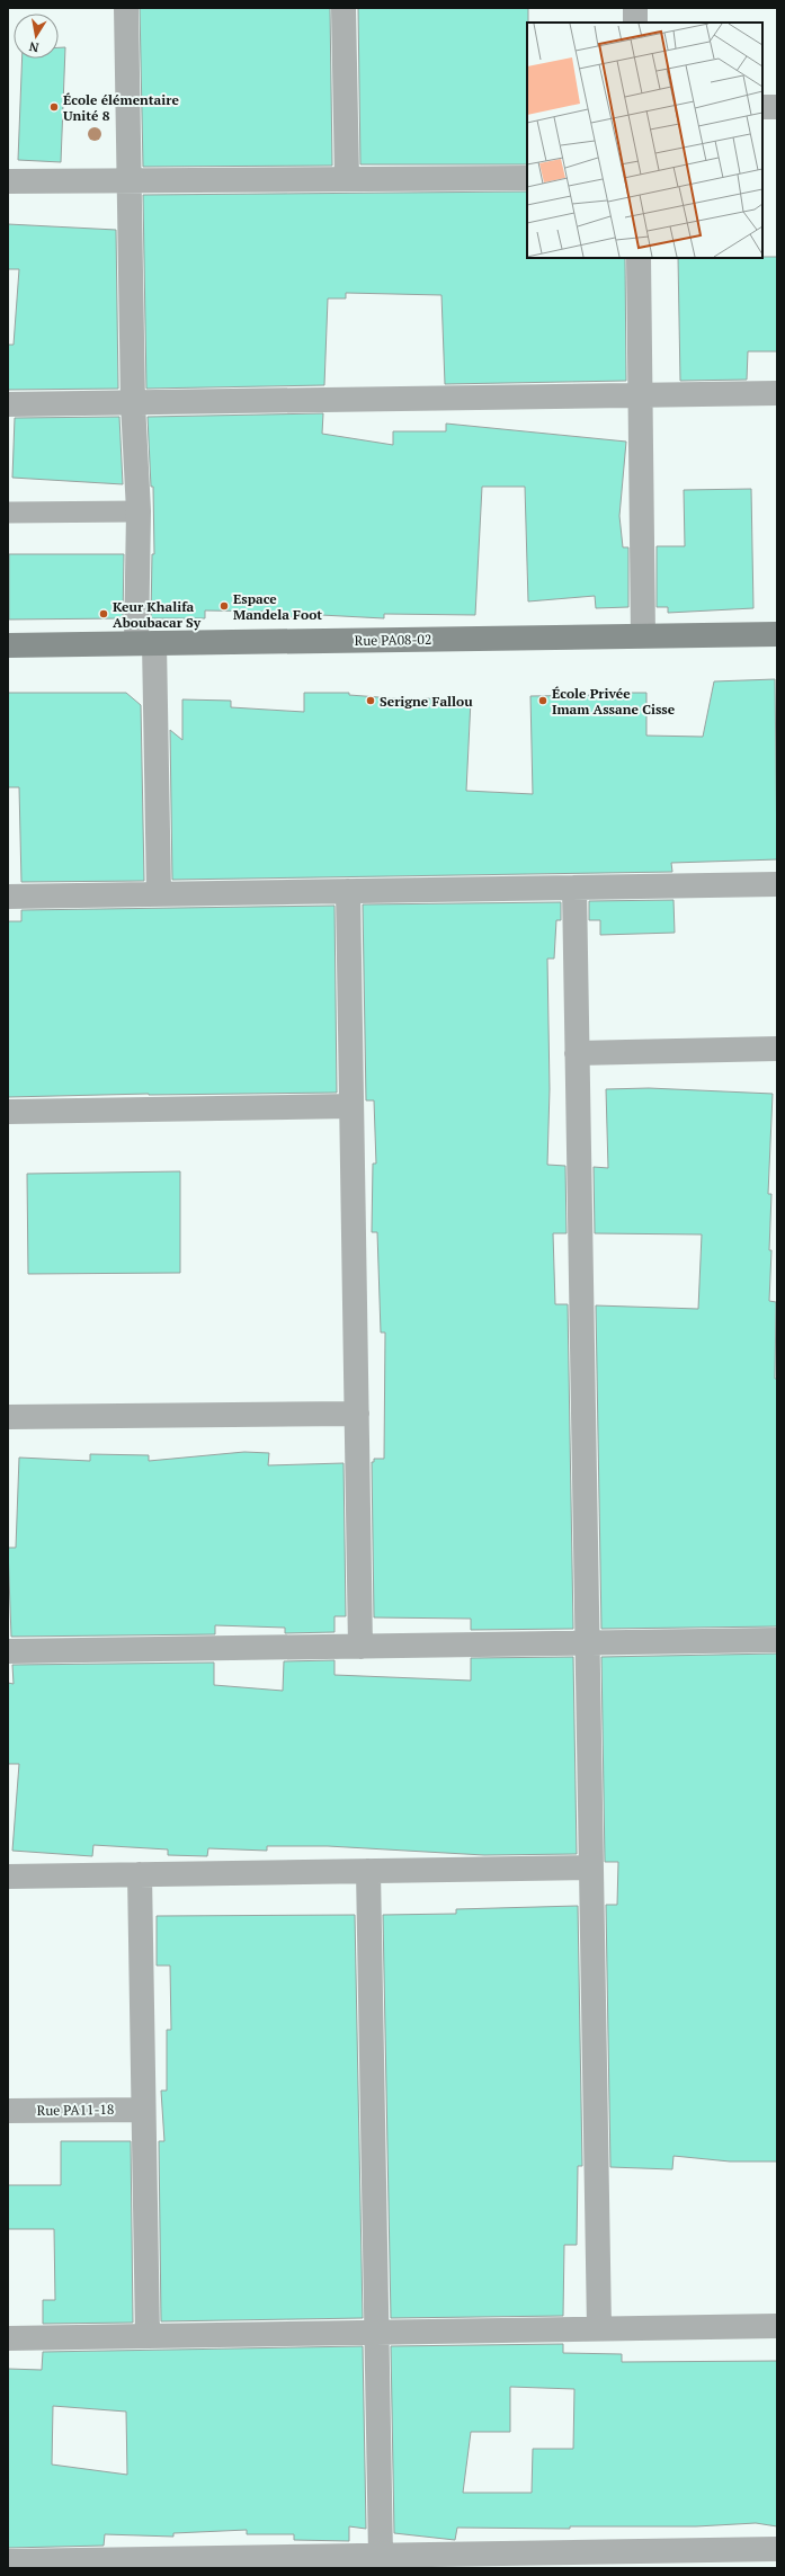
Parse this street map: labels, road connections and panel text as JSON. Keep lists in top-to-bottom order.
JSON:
{
  "streets": {
    "street": ["Rue PA08-02", "Rue PA11-18"]
  },
  "places": [
    "École élémentaire Unité 8",
    "Espace Mandela Foot",
    "Keur Khalifa Aboubacar Sy",
    "Serigne Fallou",
    "École Privée Imam Assane Cisse"
  ],
  "north": "bottom"
}
